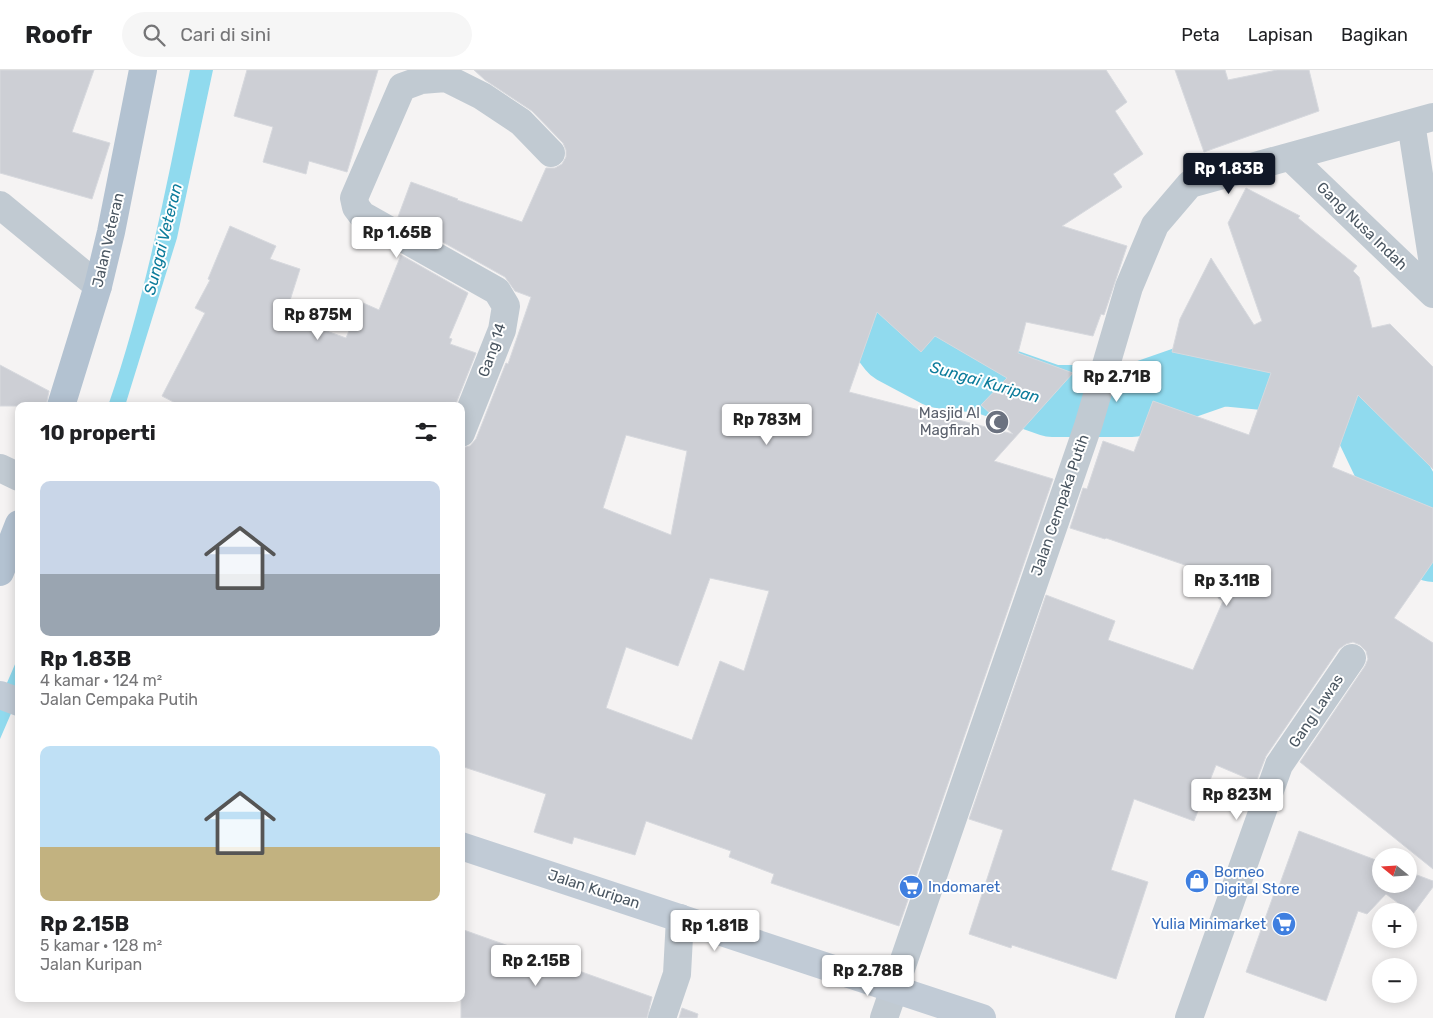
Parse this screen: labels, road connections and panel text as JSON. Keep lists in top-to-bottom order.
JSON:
{
  "streets": {
    "main road": ["Jalan Veteran", "Jalan Kuripan"],
    "street": [
      "Gang Nusa Indah",
      "Gang 14",
      "Jalan Cempaka Putih",
      "Gang Lawas"
    ]
  },
  "crossings": [
    ["Gang Nusa Indah", "Jalan Cempaka Putih"],
    ["Jalan Cempaka Putih", "Jalan Kuripan"]
  ],
  "water": ["Sungai Veteran", "Sungai Kuripan"],
  "places": {
    "mosque": ["Masjid Al Magfirah"],
    "shop": ["Borneo Digital Store"],
    "supermarket": ["Indomaret", "Yulia Minimarket"]
  },
  "north": "left",
  "page": {
    "header": "Roofr",
    "search": "Cari di sini",
    "nav": ["Peta", "Lapisan", "Bagikan"],
    "price": [
      "Rp 1.83B",
      "Rp 1.65B",
      "Rp 875M",
      "Rp 2.71B",
      "Rp 783M",
      "Rp 3.11B",
      "Rp 823M",
      "Rp 1.81B",
      "Rp 2.15B",
      "Rp 2.78B"
    ],
    "heading": "10 properti",
    "list": [
      {
        "name": "Rp 1.83B",
        "note": "4 kamar · 124 m² · Jalan Cempaka Putih"
      },
      {
        "name": "Rp 2.15B",
        "note": "5 kamar · 128 m² · Jalan Kuripan"
      }
    ],
    "map_buttons": ["+", "−"]
  }
}
